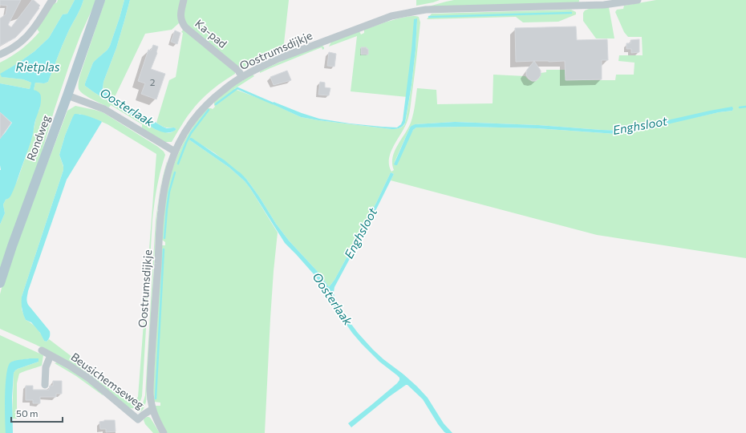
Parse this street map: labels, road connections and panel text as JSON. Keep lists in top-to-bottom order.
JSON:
{
  "streets": {
    "main road": ["Rondweg"],
    "street": ["Ka-pad", "Oostrumsdijkje", "Beusichemseweg"]
  },
  "crossings": [
    ["Ka-pad", "Oostrumsdijkje"],
    ["Oostrumsdijkje", "Beusichemseweg"]
  ],
  "water": ["Rietplas", "Oosterlaak", "Enghsloot"],
  "house_numbers": ["2"],
  "scale_bar": "50 m"
}
